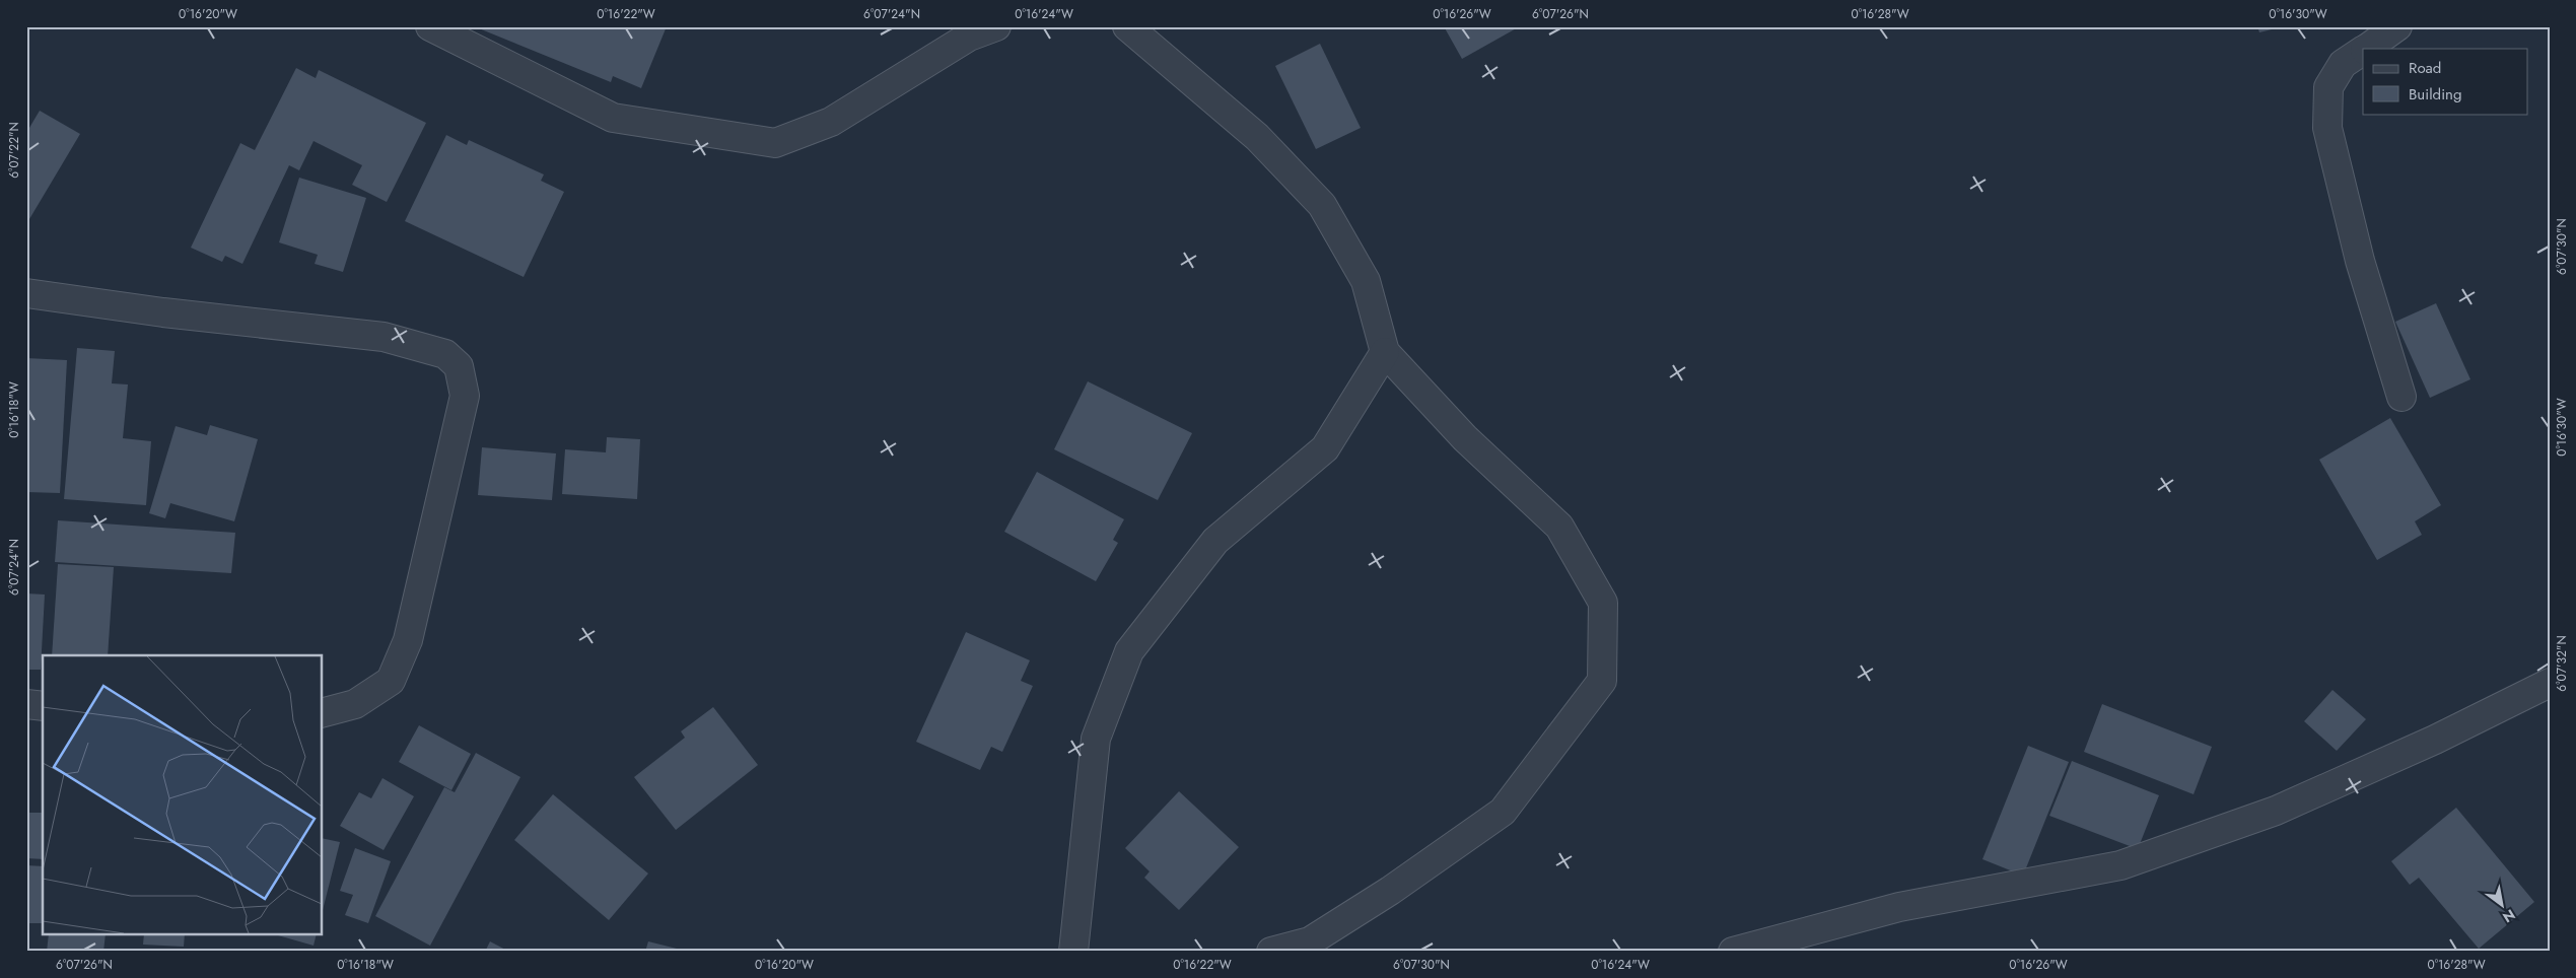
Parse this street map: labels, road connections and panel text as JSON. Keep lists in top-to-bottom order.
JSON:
{
  "legend": ["Road", "Building"],
  "north": "bottom right",
  "coordinates": [
    "0°16'20\"W",
    "0°16'22\"W",
    "6°07'24\"N",
    "0°16'24\"W",
    "0°16'26\"W",
    "6°07'26\"N",
    "0°16'28\"W",
    "0°16'30\"W",
    "6°07'22\"N",
    "6°07'30\"N",
    "0°16'18\"W",
    "6°07'32\"N"
  ]
}
